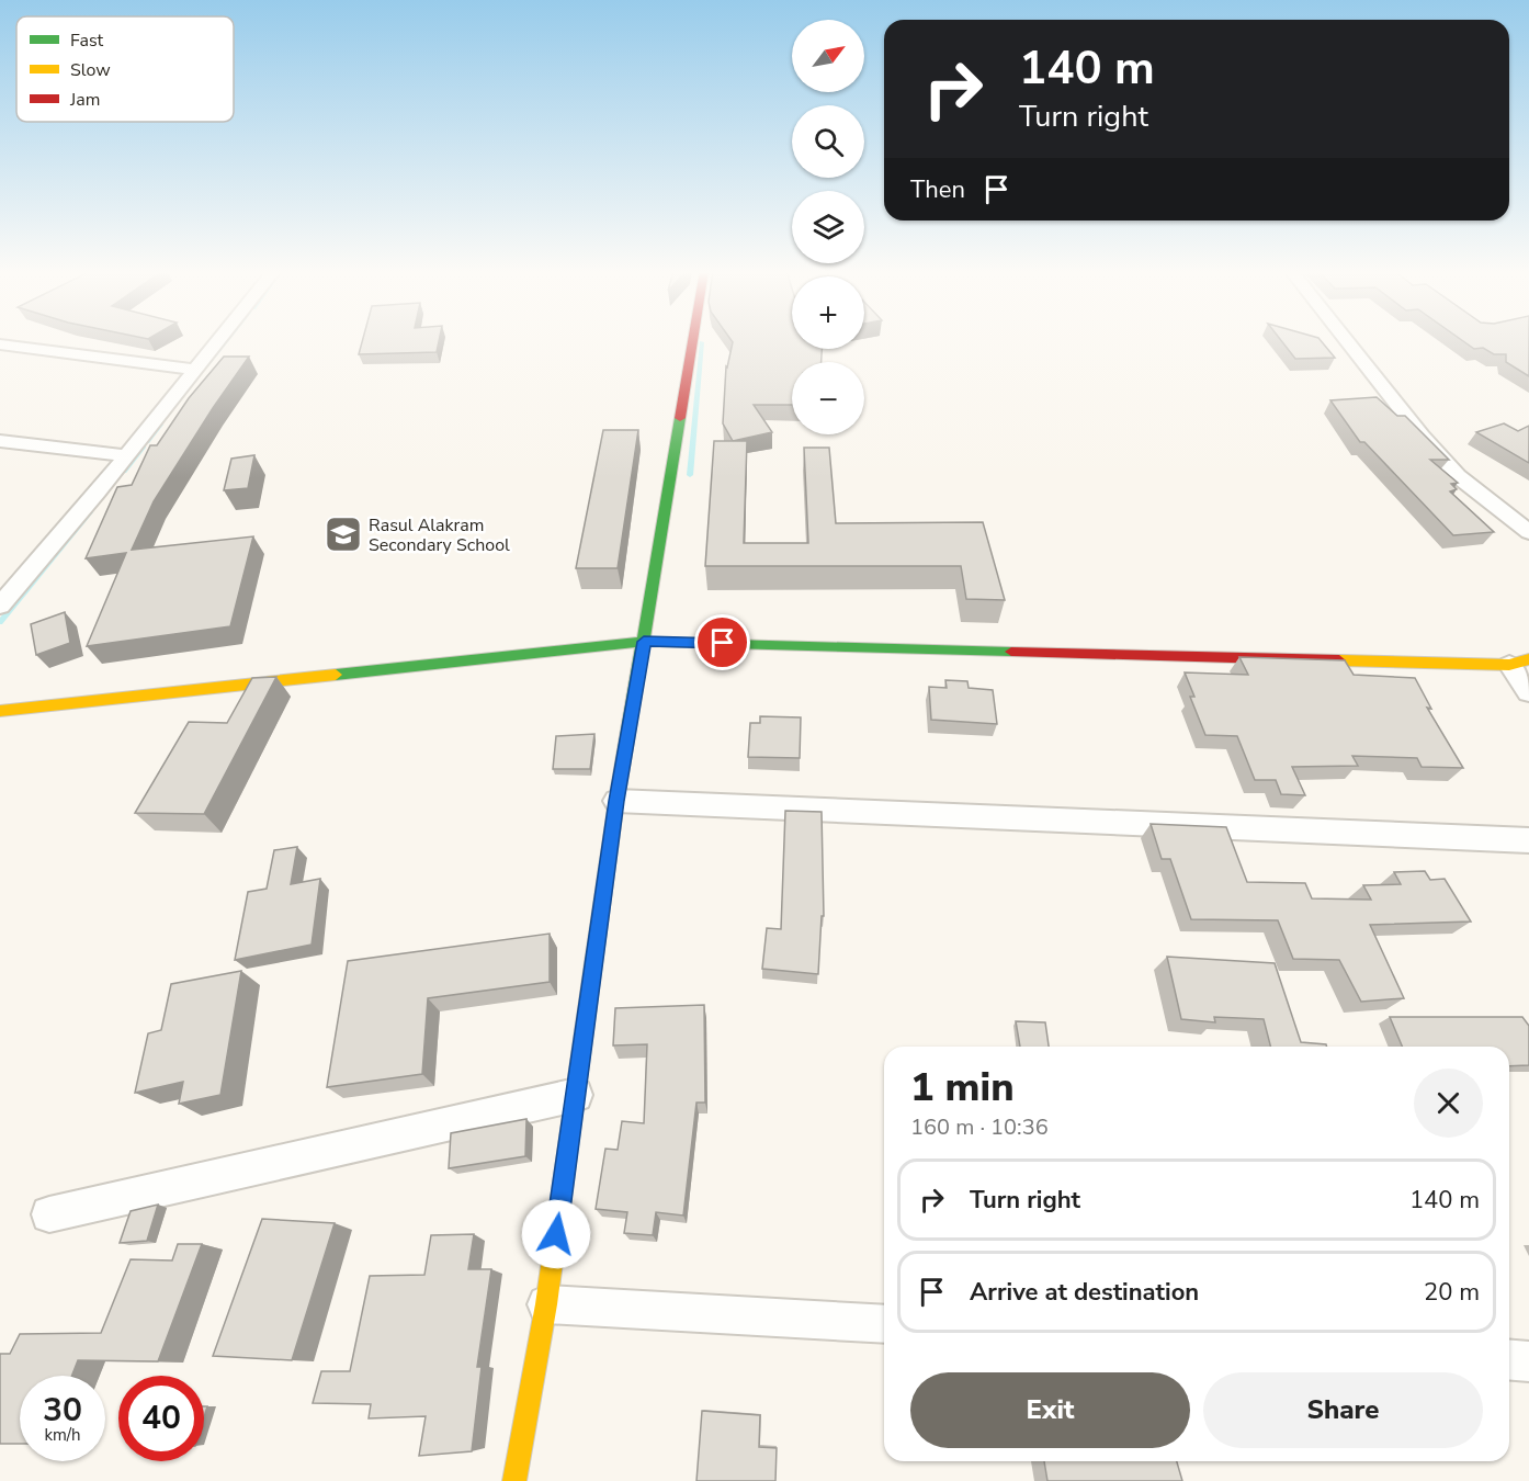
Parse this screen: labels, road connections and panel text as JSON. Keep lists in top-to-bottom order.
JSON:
{
  "places": {
    "school or university": ["Rasul Alakram Secondary School"]
  },
  "legend": ["Fast", "Slow", "Jam"],
  "north": "top right",
  "page": {
    "map_buttons": ["+", "−"],
    "turn": ["140 m", "Turn right"],
    "then": "Then",
    "heading": ["1 min", "160 m · 10:36"],
    "list": [
      {
        "name": "Turn right",
        "value": "140 m"
      },
      {
        "name": "Arrive at destination",
        "value": "20 m"
      }
    ],
    "buttons": ["Exit", "Share"],
    "speed": "30 km/h",
    "limit": "40"
  }
}
